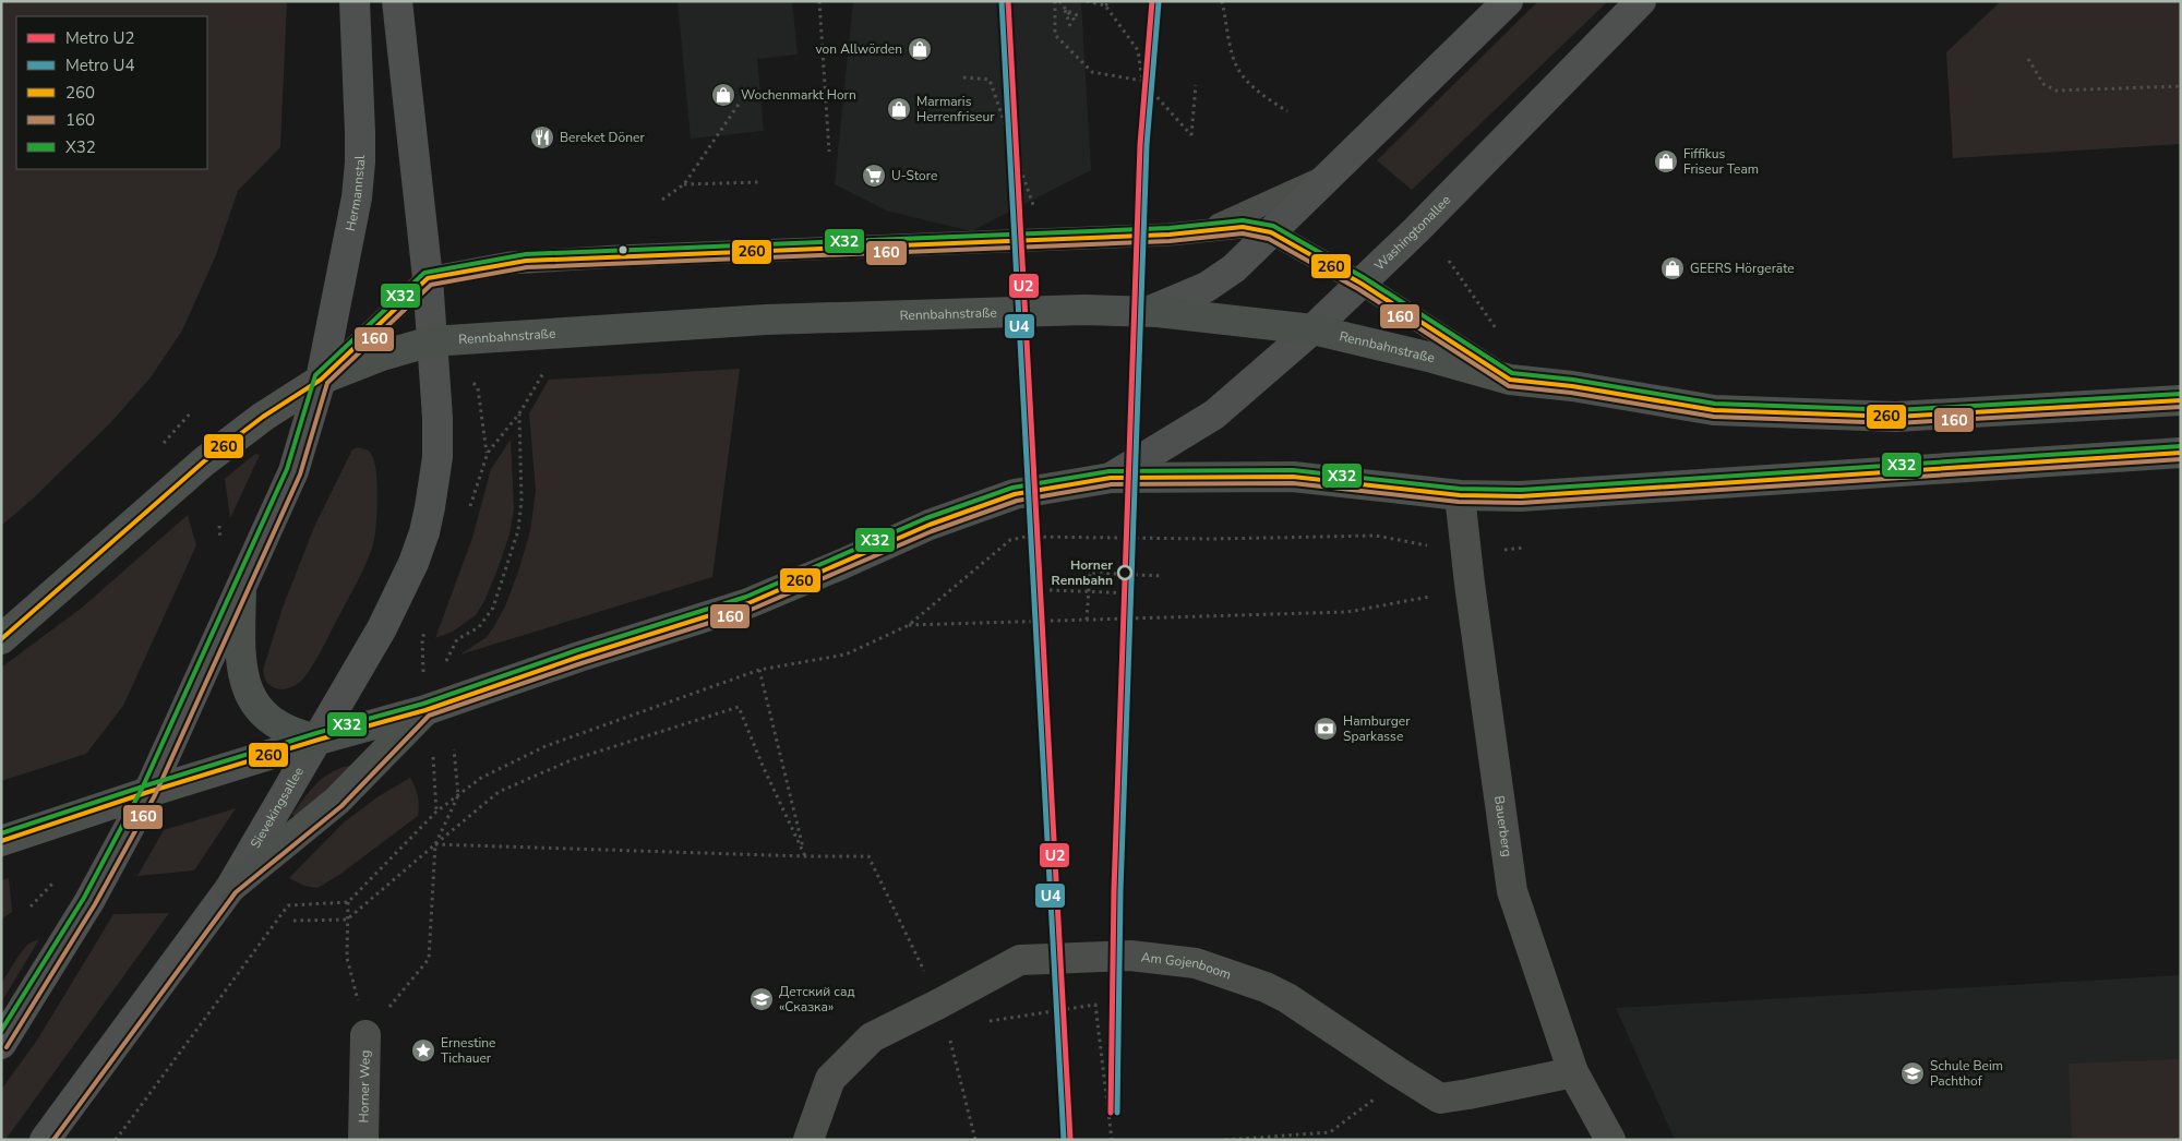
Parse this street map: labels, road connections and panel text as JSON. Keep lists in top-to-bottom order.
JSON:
{
  "streets": {
    "main road": ["Rennbahnstraße"],
    "street": [
      "Hermannstal",
      "Washingtonallee",
      "Sievekingsallee",
      "Bauerberg",
      "Am Gojenboom",
      "Horner Weg"
    ]
  },
  "crossings": [
    ["Hermannstal", "Rennbahnstraße"],
    ["Washingtonallee", "Rennbahnstraße"],
    ["Rennbahnstraße", "Sievekingsallee"],
    ["Bauerberg", "Am Gojenboom"]
  ],
  "places": {
    "shop": [
      "von Allwörden",
      "Wochenmarkt Horn",
      "Marmaris Herrenfriseur",
      "Fiffikus Friseur Team",
      "GEERS Hörgeräte"
    ],
    "restaurant": ["Bereket Döner"],
    "supermarket": ["U-Store"],
    "other": ["Horner Rennbahn"],
    "bank": ["Hamburger Sparkasse"],
    "school or university": ["Детский сад «Сказка»", "Schule Beim Pachthof"],
    "place": ["Ernestine Tichauer"]
  },
  "lines": [
    "metro line U2",
    "metro line U4",
    "transit line X32",
    "transit line 260",
    "transit line 160"
  ],
  "legend": [
    "Metro U2",
    "Metro U4",
    "260",
    "160",
    "X32"
  ]
}
